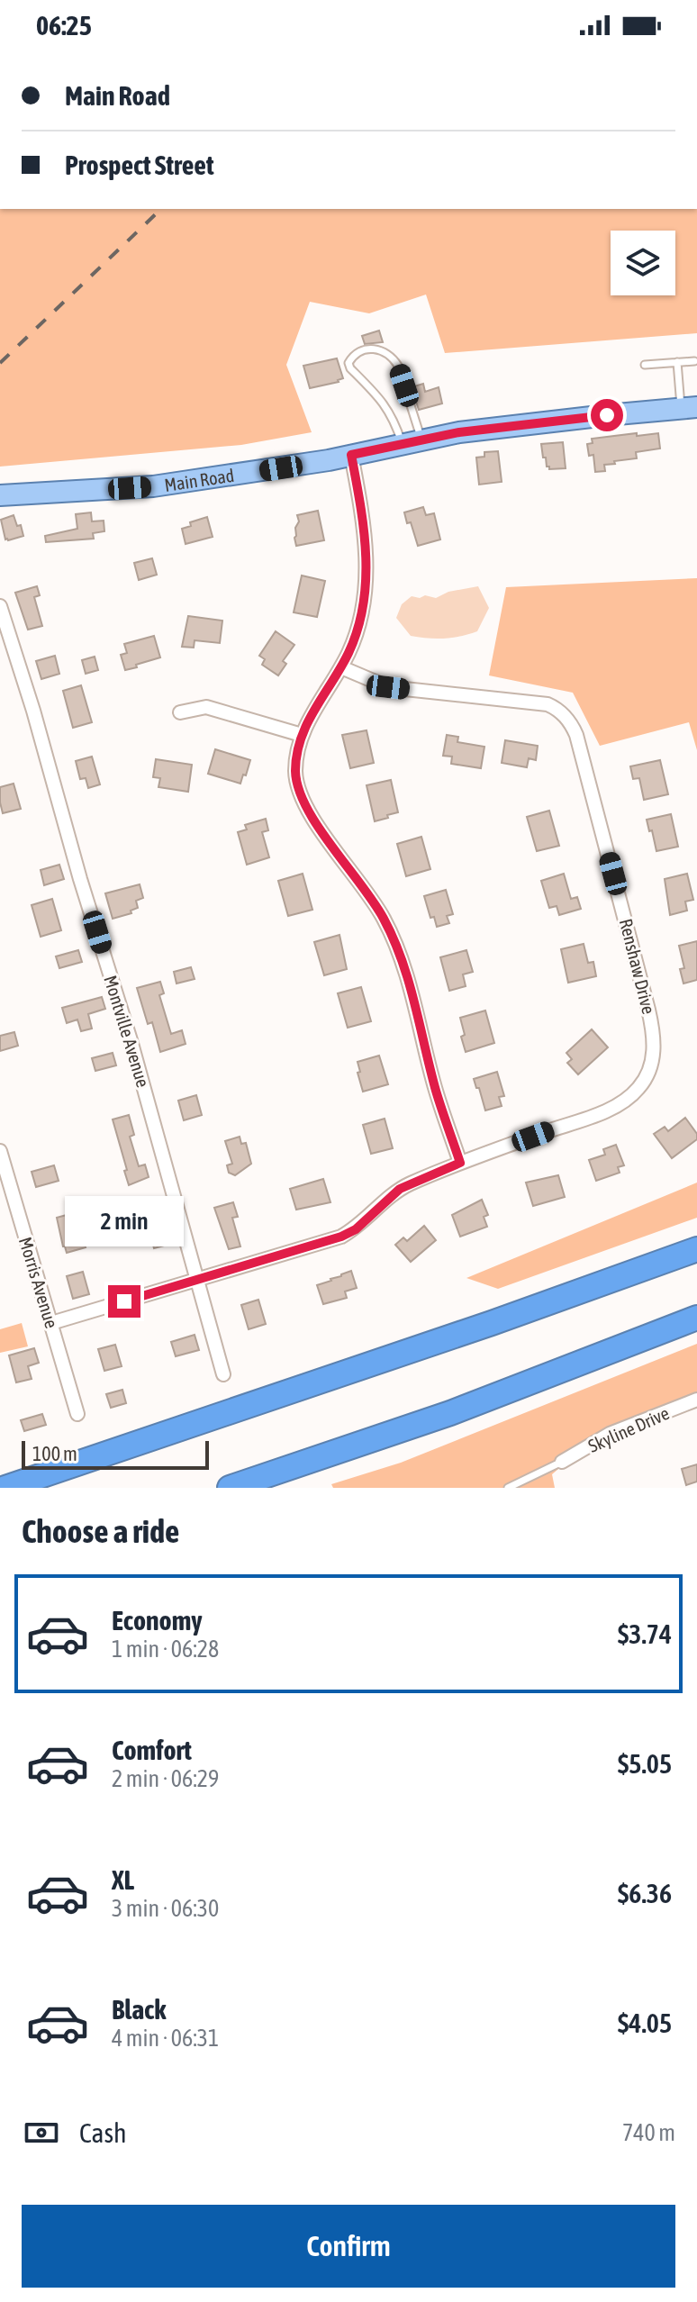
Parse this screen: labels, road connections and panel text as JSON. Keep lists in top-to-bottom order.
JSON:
{
  "streets": {
    "main road": ["Main Road"],
    "street": [
      "Renshaw Drive",
      "Montville Avenue",
      "Morris Avenue",
      "Skyline Drive"
    ]
  },
  "crossings": [
    ["Renshaw Drive", "Montville Avenue"],
    ["Renshaw Drive", "Morris Avenue"]
  ],
  "scale_bar": "100 m",
  "page": {
    "status": "06:25",
    "banner": ["Main Road", "Prospect Street"],
    "bubble": "2 min",
    "scale": "100 m",
    "heading": "Choose a ride",
    "list": [
      {
        "name": "Economy",
        "note": "1 min · 06:28",
        "value": "$3.74"
      },
      {
        "name": "Comfort",
        "note": "2 min · 06:29",
        "value": "$5.05"
      },
      {
        "name": "XL",
        "note": "3 min · 06:30",
        "value": "$6.36"
      },
      {
        "name": "Black",
        "note": "4 min · 06:31",
        "value": "$4.05"
      }
    ],
    "pay": ["Cash", "740 m"],
    "buttons": "Confirm"
  }
}
